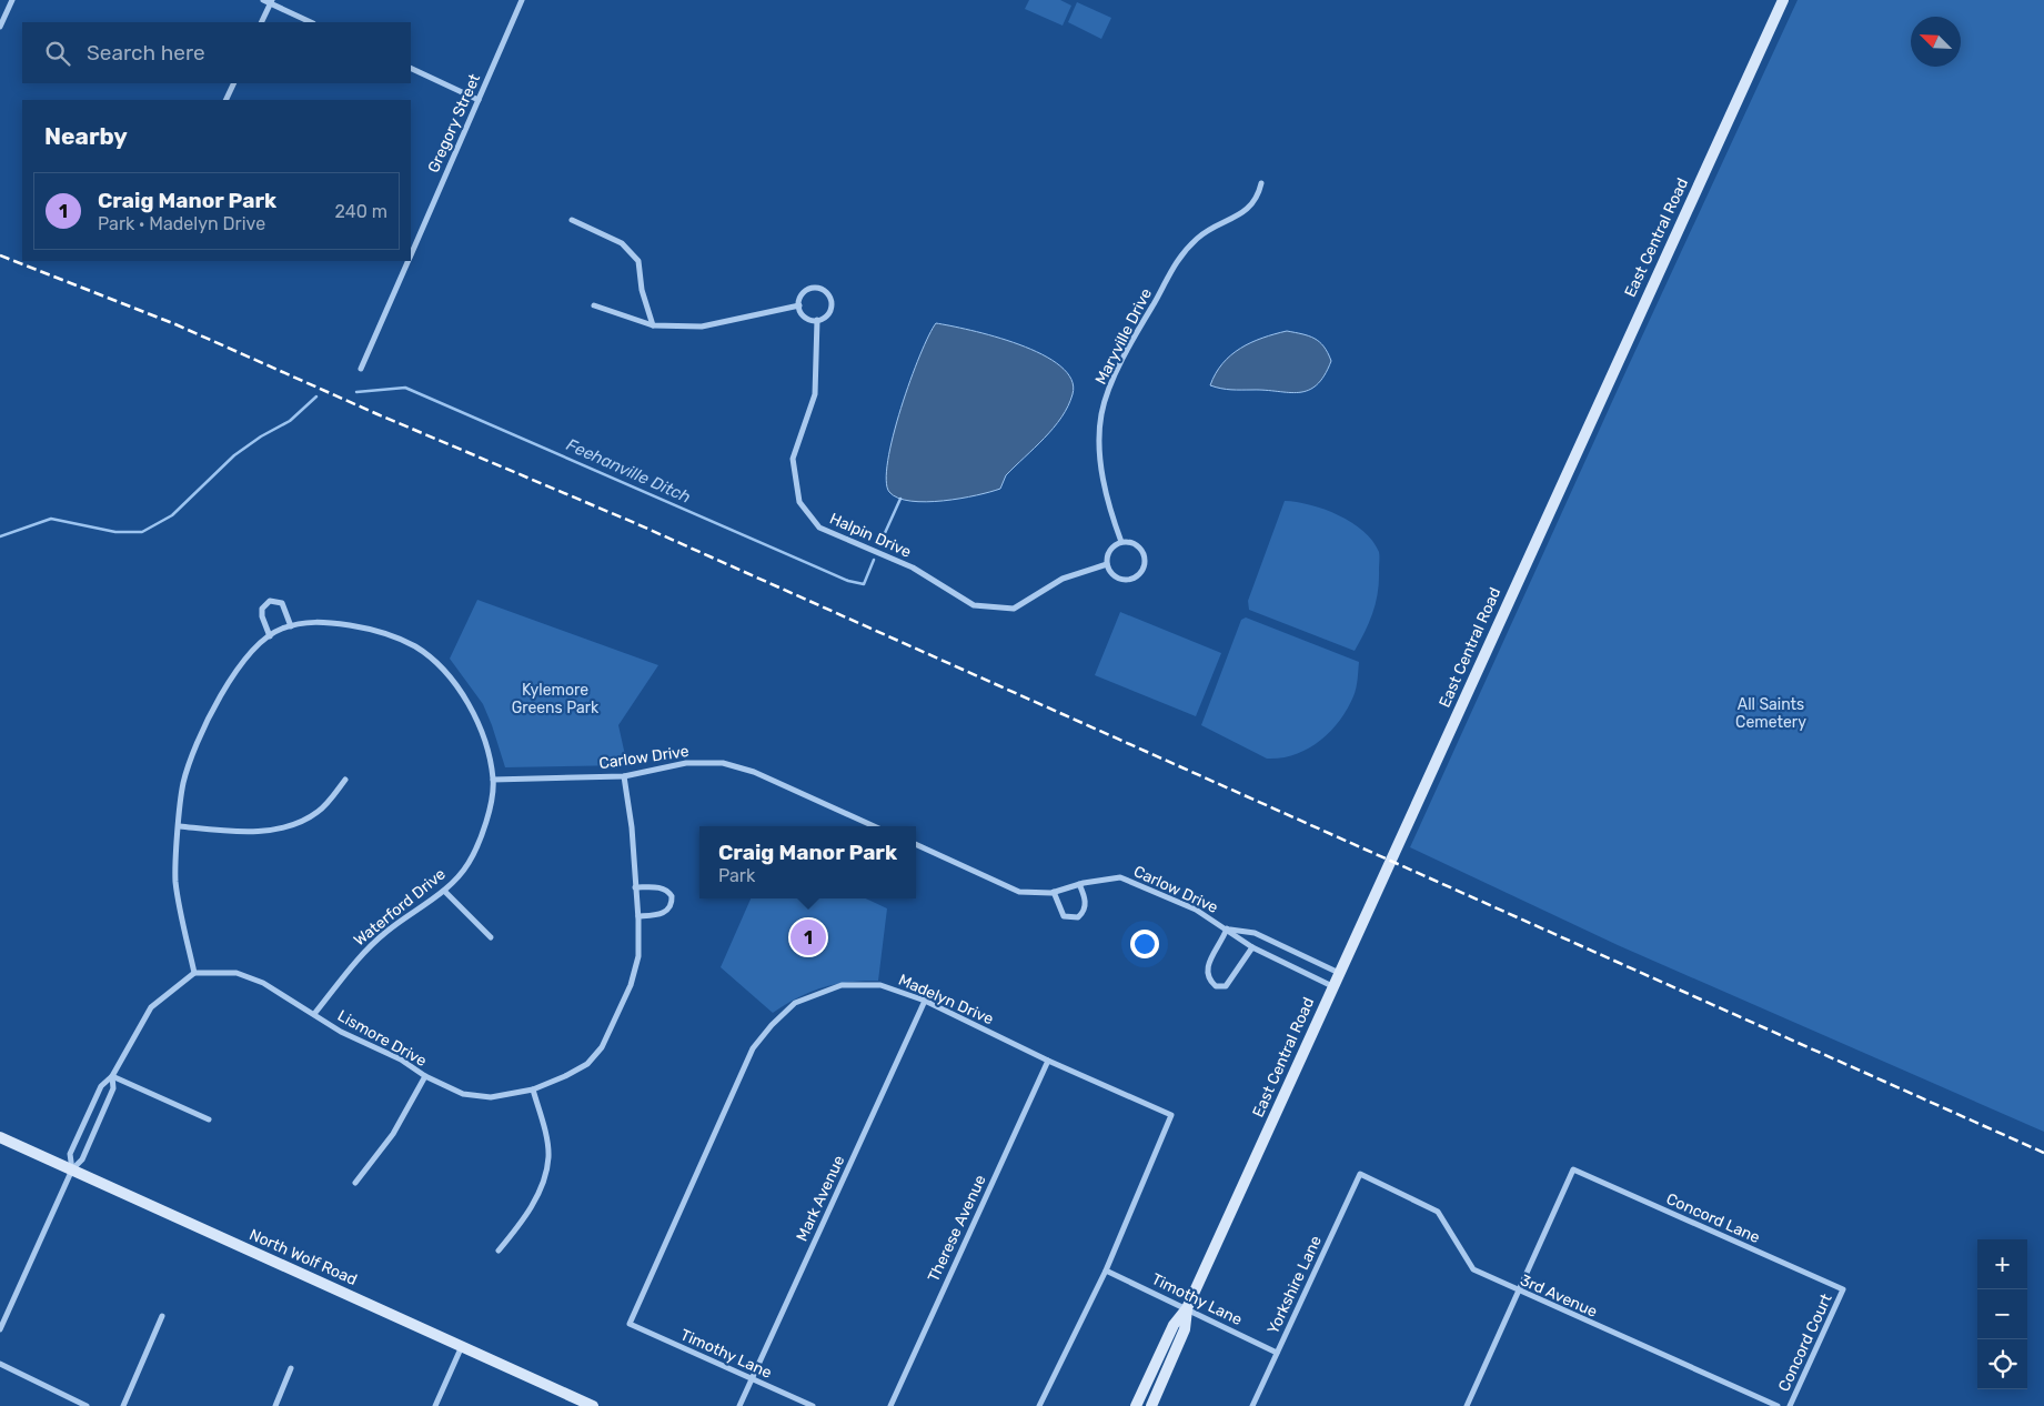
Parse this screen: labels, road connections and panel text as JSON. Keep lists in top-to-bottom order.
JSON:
{
  "streets": {
    "main road": ["East Central Road", "North Wolf Road"],
    "street": [
      "Gregory Street",
      "Maryville Drive",
      "Halpin Drive",
      "Carlow Drive",
      "Waterford Drive",
      "Madelyn Drive",
      "Lismore Drive",
      "Mark Avenue",
      "Concord Lane",
      "Therese Avenue",
      "Yorkshire Lane",
      "3rd Avenue",
      "Timothy Lane",
      "Concord Court"
    ]
  },
  "crossings": [
    ["East Central Road", "Carlow Drive"],
    ["East Central Road", "Timothy Lane"],
    ["Maryville Drive", "Halpin Drive"],
    ["Carlow Drive", "Waterford Drive"],
    ["Carlow Drive", "Lismore Drive"],
    ["Waterford Drive", "Lismore Drive"],
    ["Madelyn Drive", "Mark Avenue"],
    ["Madelyn Drive", "Therese Avenue"],
    ["Madelyn Drive", "Timothy Lane"],
    ["Mark Avenue", "Timothy Lane"],
    ["Concord Lane", "3rd Avenue"],
    ["Concord Lane", "Concord Court"],
    ["Yorkshire Lane", "3rd Avenue"],
    ["Yorkshire Lane", "Timothy Lane"]
  ],
  "water": ["Feehanville Ditch"],
  "parks": ["Kylemore Greens Park", "All Saints Cemetery"],
  "north": "top left",
  "page": {
    "search": "Search here",
    "heading": "Nearby",
    "list": [
      {
        "mark": "1",
        "name": "Craig Manor Park",
        "note": "Park · Madelyn Drive",
        "value": "240 m"
      }
    ],
    "popup": ["Craig Manor Park", "Park"],
    "pins": "1",
    "map_buttons": ["+", "−"]
  }
}
